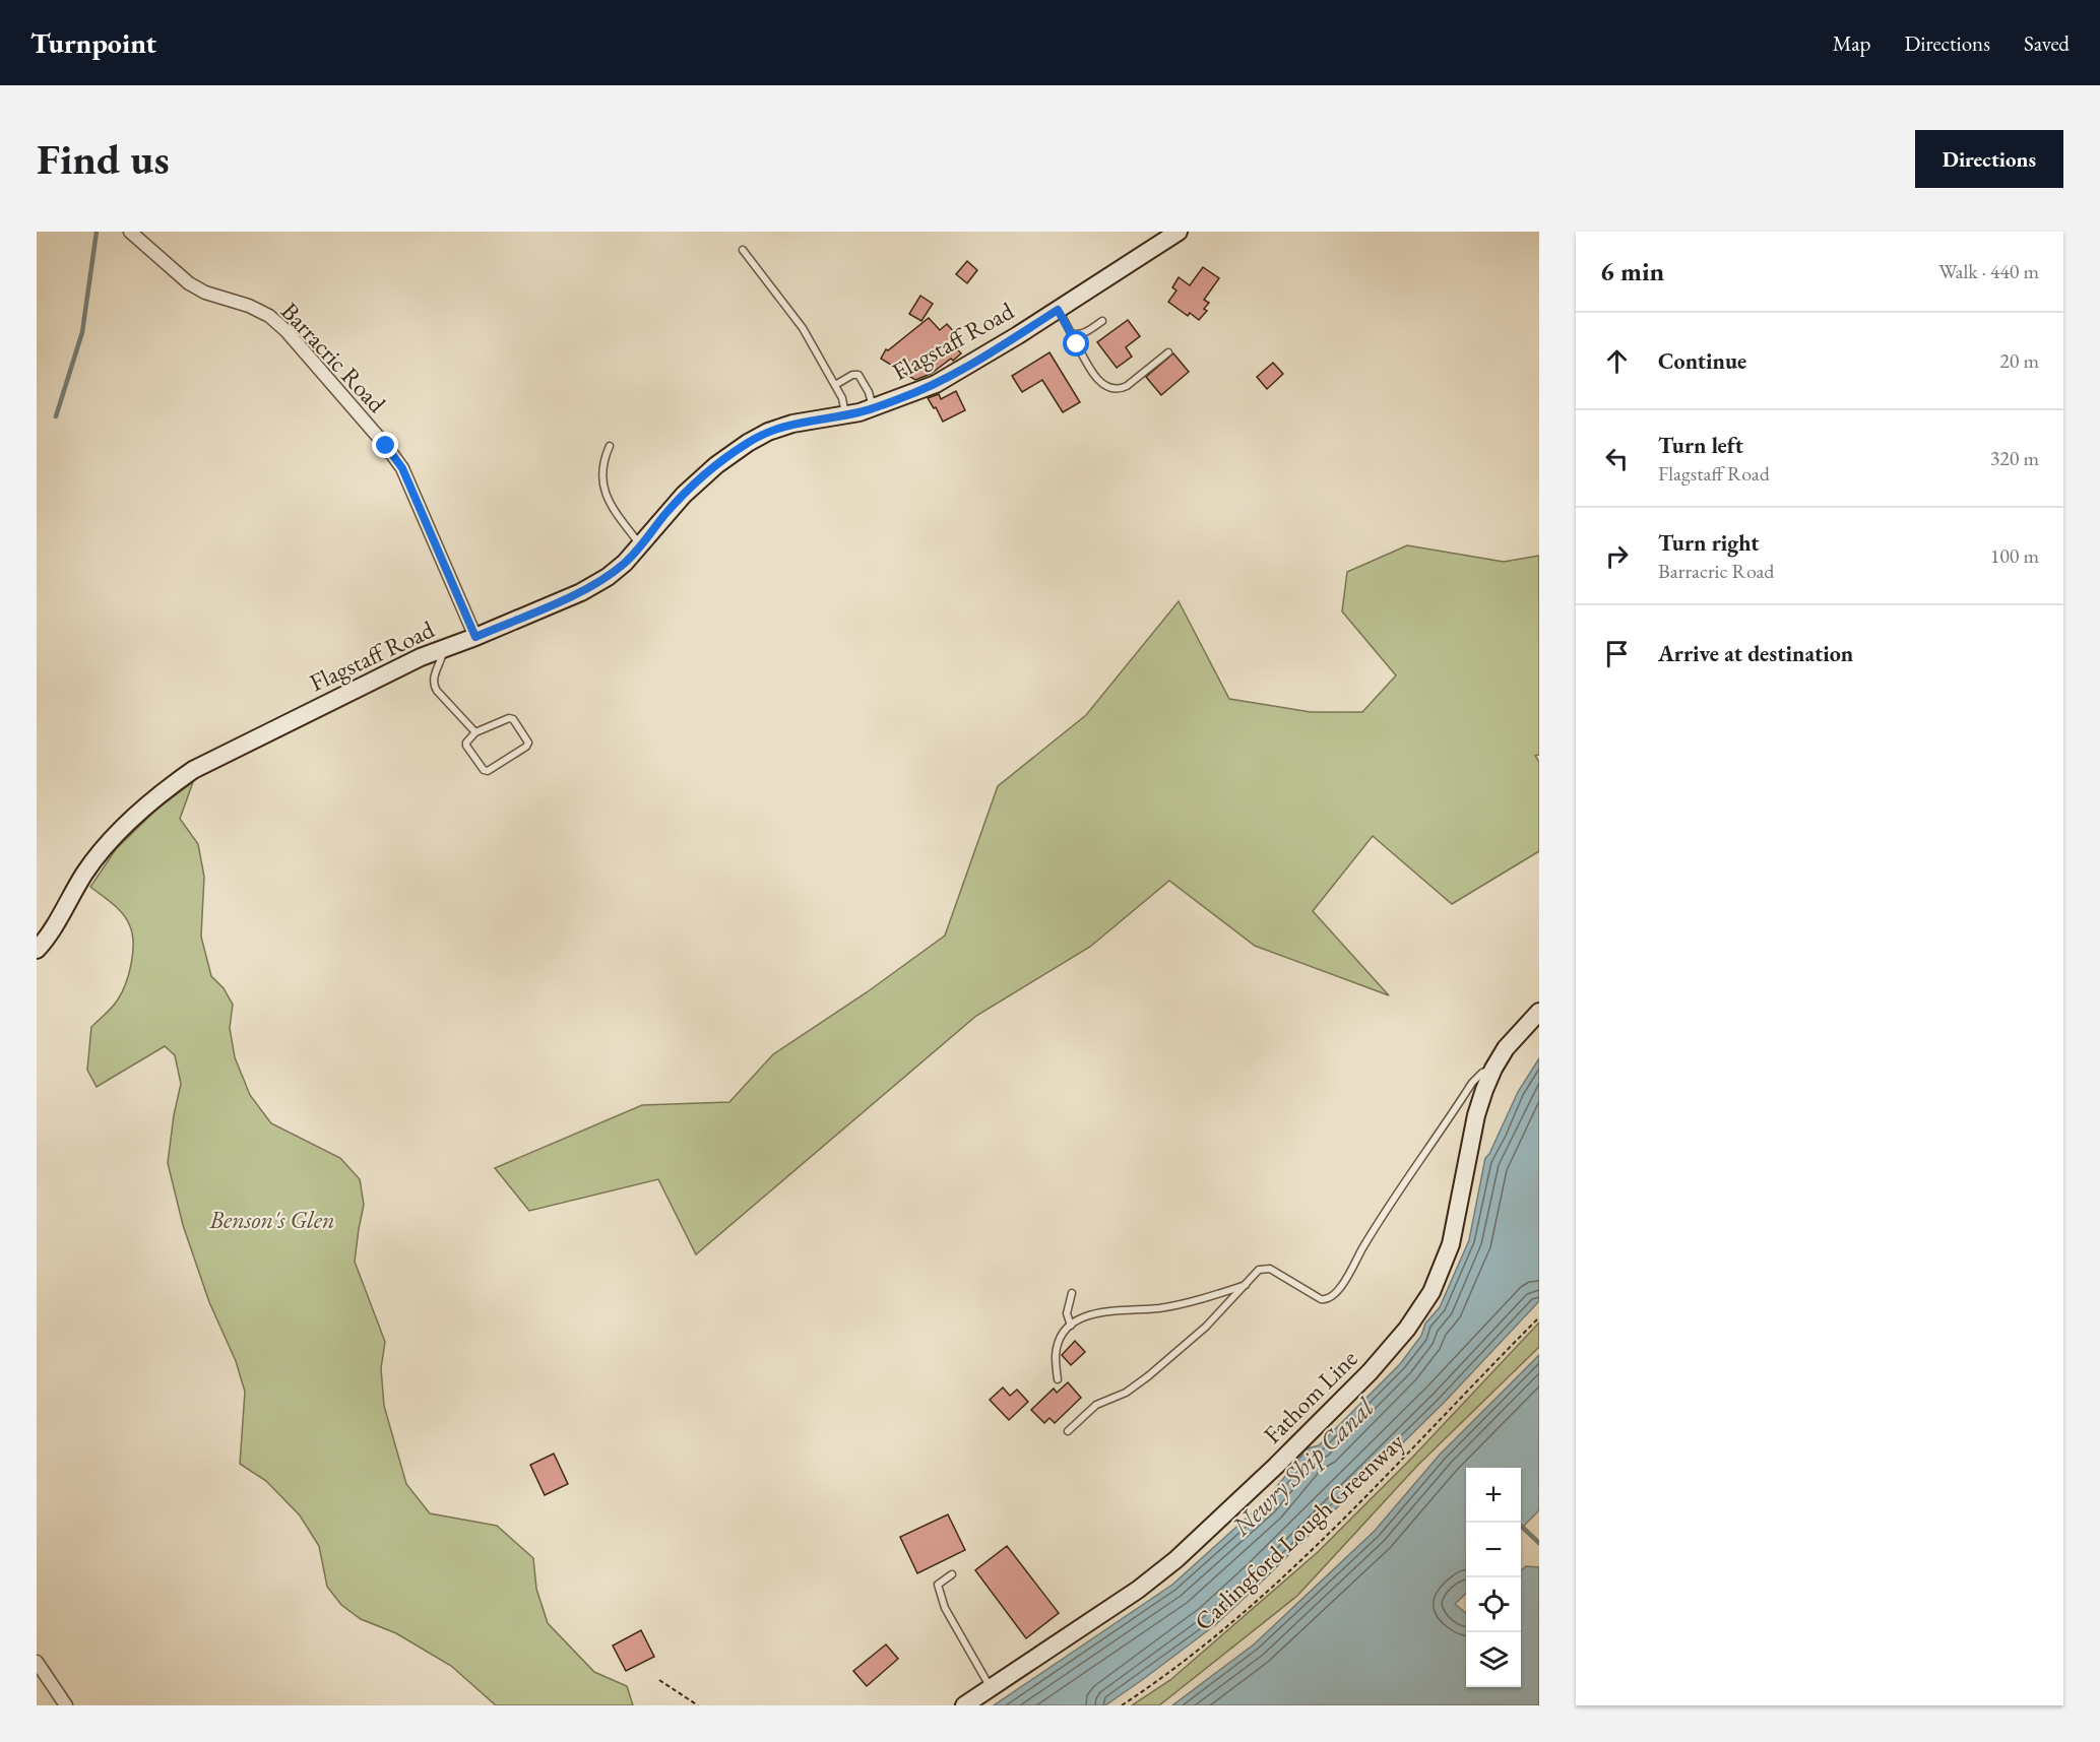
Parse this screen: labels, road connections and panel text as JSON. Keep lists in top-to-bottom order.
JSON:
{
  "streets": {
    "street": ["Flagstaff Road", "Barracric Road", "Fathom Line"],
    "path": ["Carlingford Lough Greenway"]
  },
  "crossings": [
    ["Flagstaff Road", "Barracric Road"]
  ],
  "water": ["Newry Ship Canal"],
  "parks": ["Benson's Glen"],
  "page": {
    "header": "Turnpoint",
    "nav": ["Map", "Directions", "Saved"],
    "buttons": "Directions",
    "title": "Find us",
    "heading": ["6 min", "Walk · 440 m"],
    "list": [
      ["Continue", "20 m"],
      ["Turn left", "Flagstaff Road", "320 m"],
      ["Turn right", "Barracric Road", "100 m"],
      "Arrive at destination"
    ],
    "map_buttons": ["+", "−"]
  }
}
